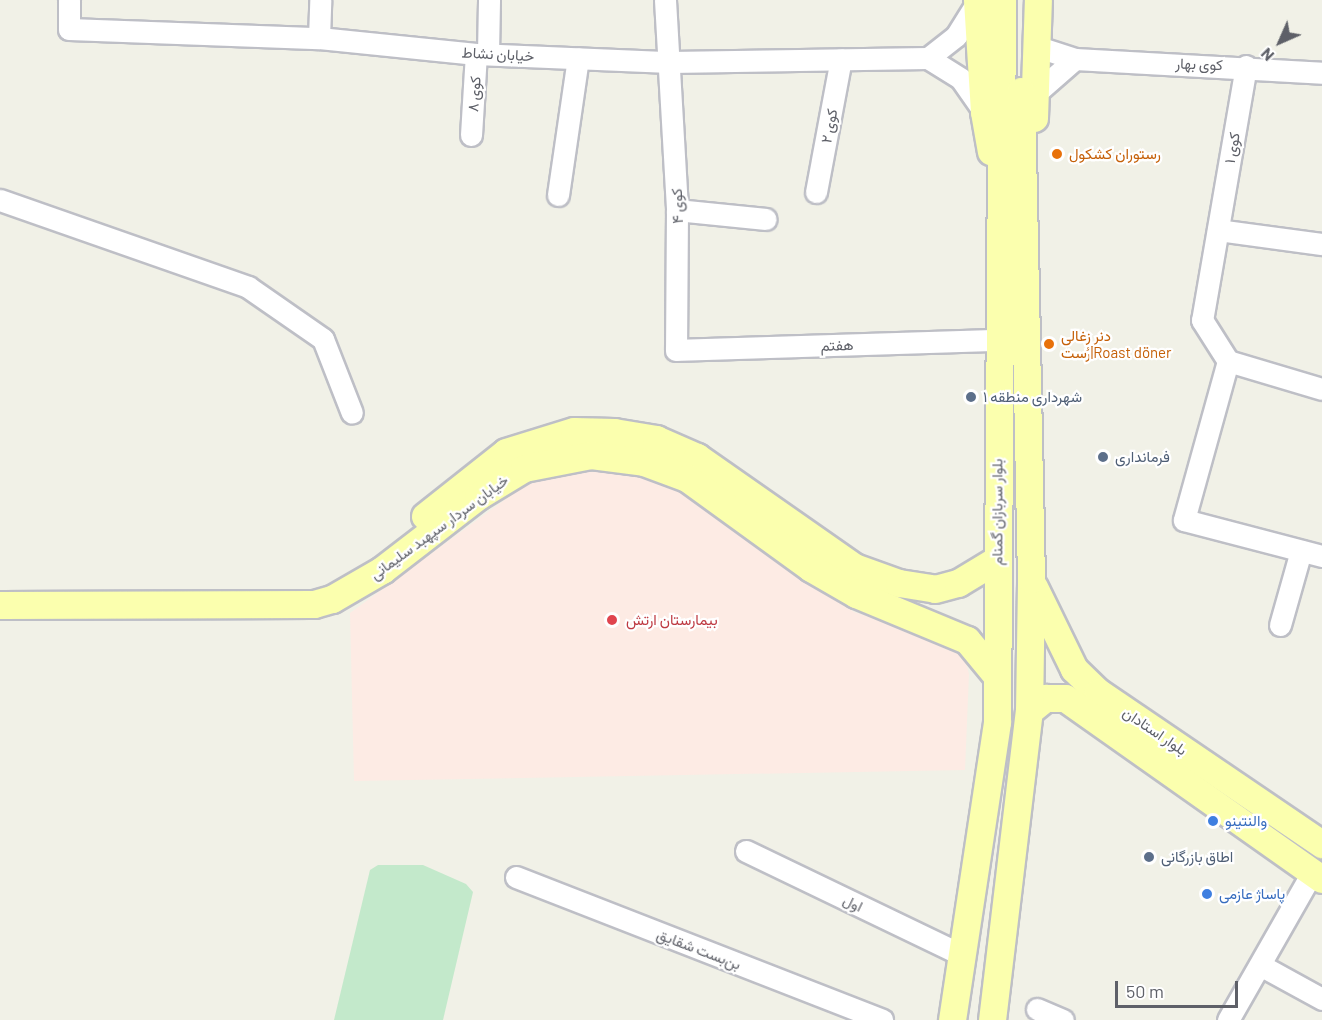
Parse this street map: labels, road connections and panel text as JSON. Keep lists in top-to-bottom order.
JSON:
{
  "streets": {
    "main road": ["بلوار سربازان گمنام", "خیابان سردار سپهبد سلیمانی", "بلوار استادان"],
    "street": [
      "خیابان نشاط",
      "کوی بهار",
      "کوی ۸",
      "کوی ۲",
      "کوی ۱",
      "کوی ۴",
      "هفتم",
      "اول",
      "بن‌بست شقایق"
    ]
  },
  "crossings": [
    ["خیابان نشاط", "کوی ۸"],
    ["خیابان نشاط", "کوی ۲"],
    ["خیابان نشاط", "کوی ۴"],
    ["کوی بهار", "کوی ۱"],
    ["کوی ۴", "هفتم"],
    ["هفتم", "بلوار سربازان گمنام"],
    ["بلوار سربازان گمنام", "خیابان سردار سپهبد سلیمانی"],
    ["بلوار سربازان گمنام", "بلوار استادان"],
    ["بلوار سربازان گمنام", "اول"]
  ],
  "places": [
    "رستوران کشکول",
    "دنر زغالی رُست|Roast döner",
    "شهرداری منطقه ۱",
    "فرمانداری",
    "بیمارستان ارتش",
    "والنتینو",
    "اطاق بازرگانی",
    "پاساژ عازمی"
  ],
  "scale_bar": "50 m",
  "north": "bottom left"
}
